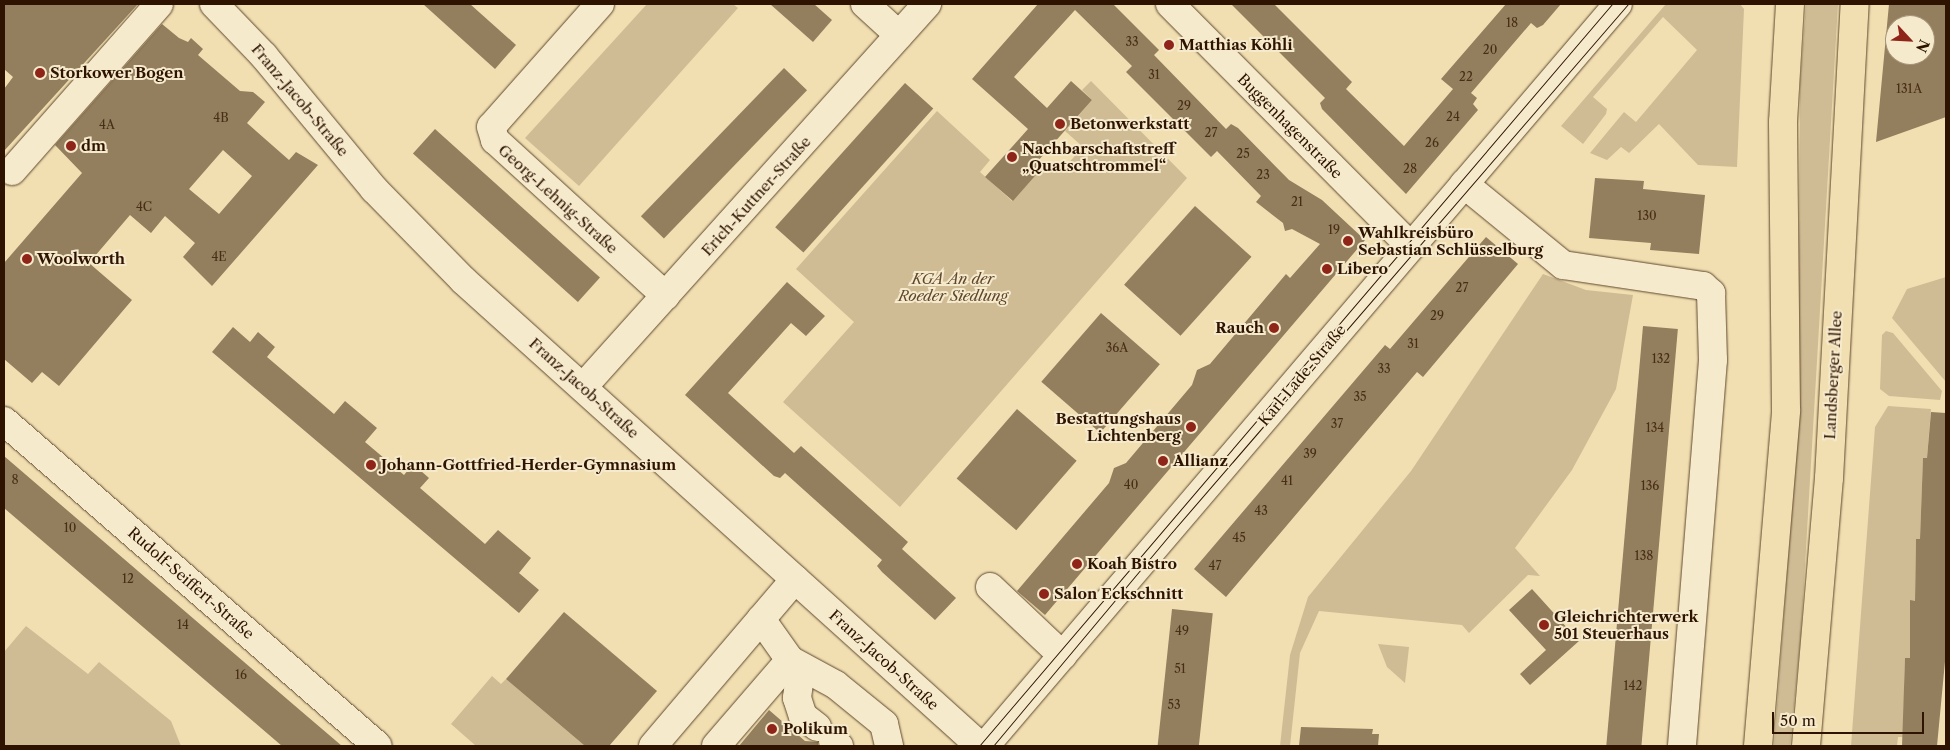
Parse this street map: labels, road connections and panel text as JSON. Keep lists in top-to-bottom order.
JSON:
{
  "streets": {
    "main road": ["Landsberger Allee"],
    "street": [
      "Franz-Jacob-Straße",
      "Buggenhagenstraße",
      "Erich-Kuttner-Straße",
      "Georg-Lehnig-Straße",
      "Karl-Lade-Straße",
      "Rudolf-Seiffert-Straße"
    ]
  },
  "crossings": [
    ["Franz-Jacob-Straße", "Erich-Kuttner-Straße"],
    ["Buggenhagenstraße", "Karl-Lade-Straße"],
    ["Erich-Kuttner-Straße", "Georg-Lehnig-Straße"]
  ],
  "parks": ["KGA An der Roeder Siedlung"],
  "places": [
    "Matthias Köhli",
    "Storkower Bogen",
    "Betonwerkstatt",
    "dm",
    "Nachbarschaftstreff „Quatschtrommel“",
    "Wahlkreisbüro Sebastian Schlüsselburg",
    "Woolworth",
    "Libero",
    "Rauch",
    "Bestattungshaus Lichtenberg",
    "Allianz",
    "Johann-Gottfried-Herder-Gymnasium",
    "Koah Bistro",
    "Salon Eckschnitt",
    "Gleichrichterwerk 501 Steuerhaus",
    "Polikum"
  ],
  "house_numbers": [
    "18",
    "33",
    "20",
    "31",
    "22",
    "131A",
    "29",
    "24",
    "4B",
    "4A",
    "27",
    "26",
    "25",
    "28",
    "23",
    "21",
    "4C",
    "130",
    "19",
    "4E",
    "27",
    "29",
    "31",
    "36A",
    "132",
    "33",
    "35",
    "37",
    "134",
    "39",
    "8",
    "41",
    "40",
    "136",
    "43",
    "10",
    "45",
    "138",
    "47",
    "12",
    "14",
    "49",
    "51",
    "16",
    "142",
    "53"
  ],
  "scale_bar": "50 m",
  "north": "bottom right"
}
